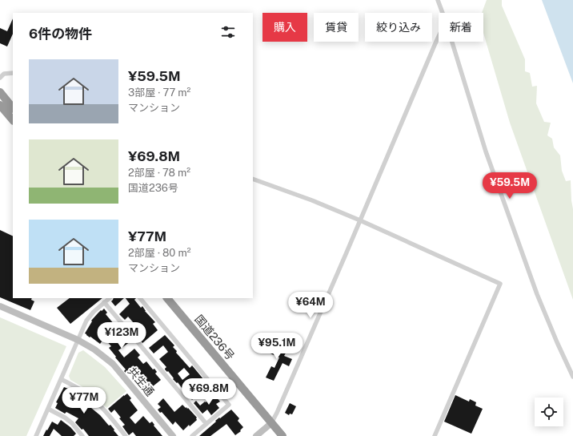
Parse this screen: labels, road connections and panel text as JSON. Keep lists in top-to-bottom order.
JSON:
{
  "streets": {
    "highway": ["国道236号"],
    "street": ["共生通"]
  },
  "page": {
    "chip": [
      "購入",
      "賃貸",
      "絞り込み",
      "新着"
    ],
    "heading": "6件の物件",
    "list": [
      {
        "name": "¥59.5M",
        "note": "3部屋 · 77 m² · マンション"
      },
      {
        "name": "¥69.8M",
        "note": "2部屋 · 78 m² · 国道236号"
      },
      {
        "name": "¥77M",
        "note": "2部屋 · 80 m² · マンション"
      }
    ],
    "price": [
      "¥59.5M",
      "¥64M",
      "¥123M",
      "¥95.1M",
      "¥69.8M",
      "¥77M"
    ]
  }
}
